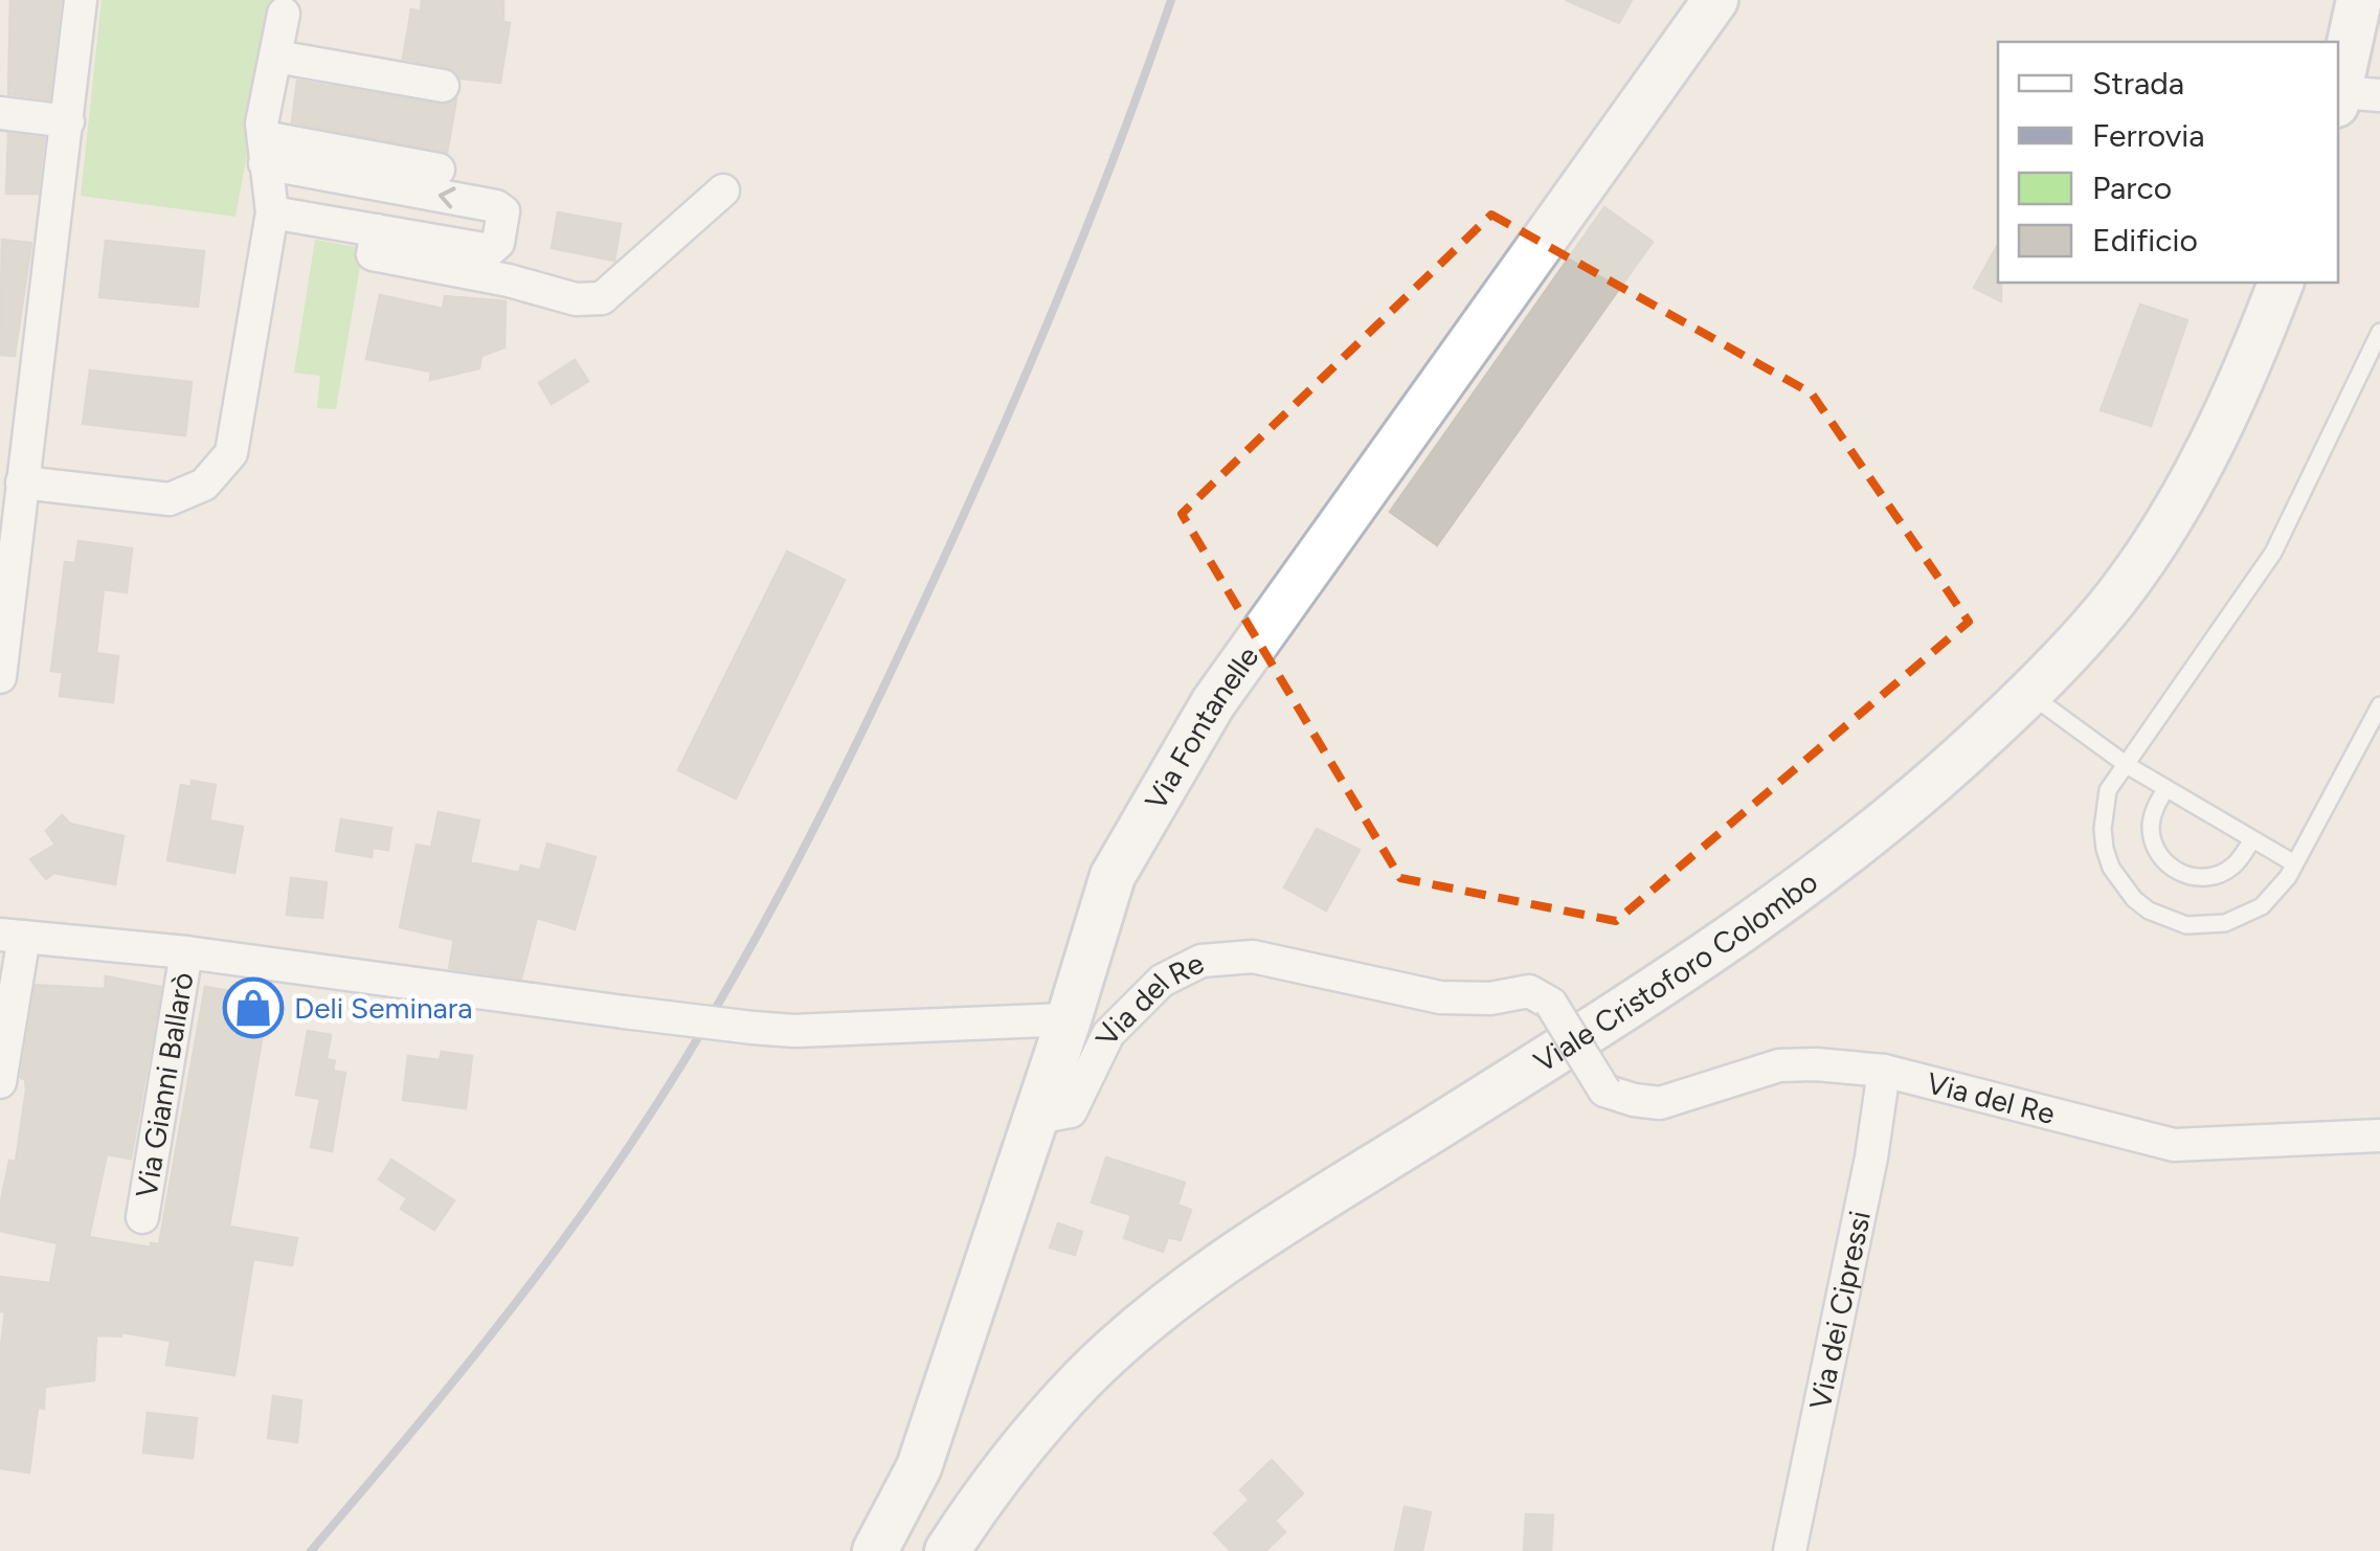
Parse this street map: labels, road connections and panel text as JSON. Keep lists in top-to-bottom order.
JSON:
{
  "streets": {
    "main road": ["Via Fontanelle", "Viale Cristoforo Colombo"],
    "street": ["Via del Re", "Via Gianni Ballarò", "Via dei Cipressi"]
  },
  "crossings": [
    ["Via Fontanelle", "Via del Re"],
    ["Via del Re", "Via dei Cipressi"]
  ],
  "places": {
    "shop": ["Deli Seminara"]
  },
  "legend": [
    "Strada",
    "Ferrovia",
    "Parco",
    "Edificio"
  ]
}
